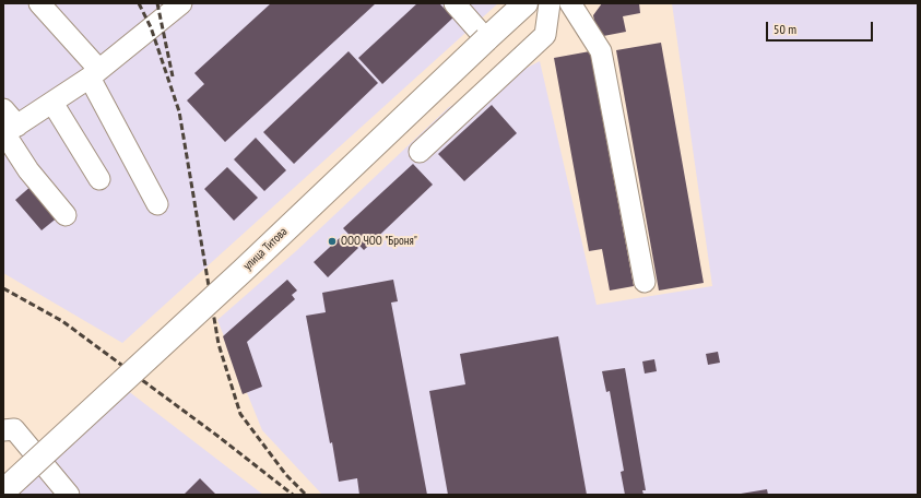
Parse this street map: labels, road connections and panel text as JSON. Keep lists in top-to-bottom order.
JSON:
{
  "streets": {
    "main road": ["улица Титова"]
  },
  "places": ["ООО ЧОО \"Броня\""],
  "scale_bar": "50 m"
}
